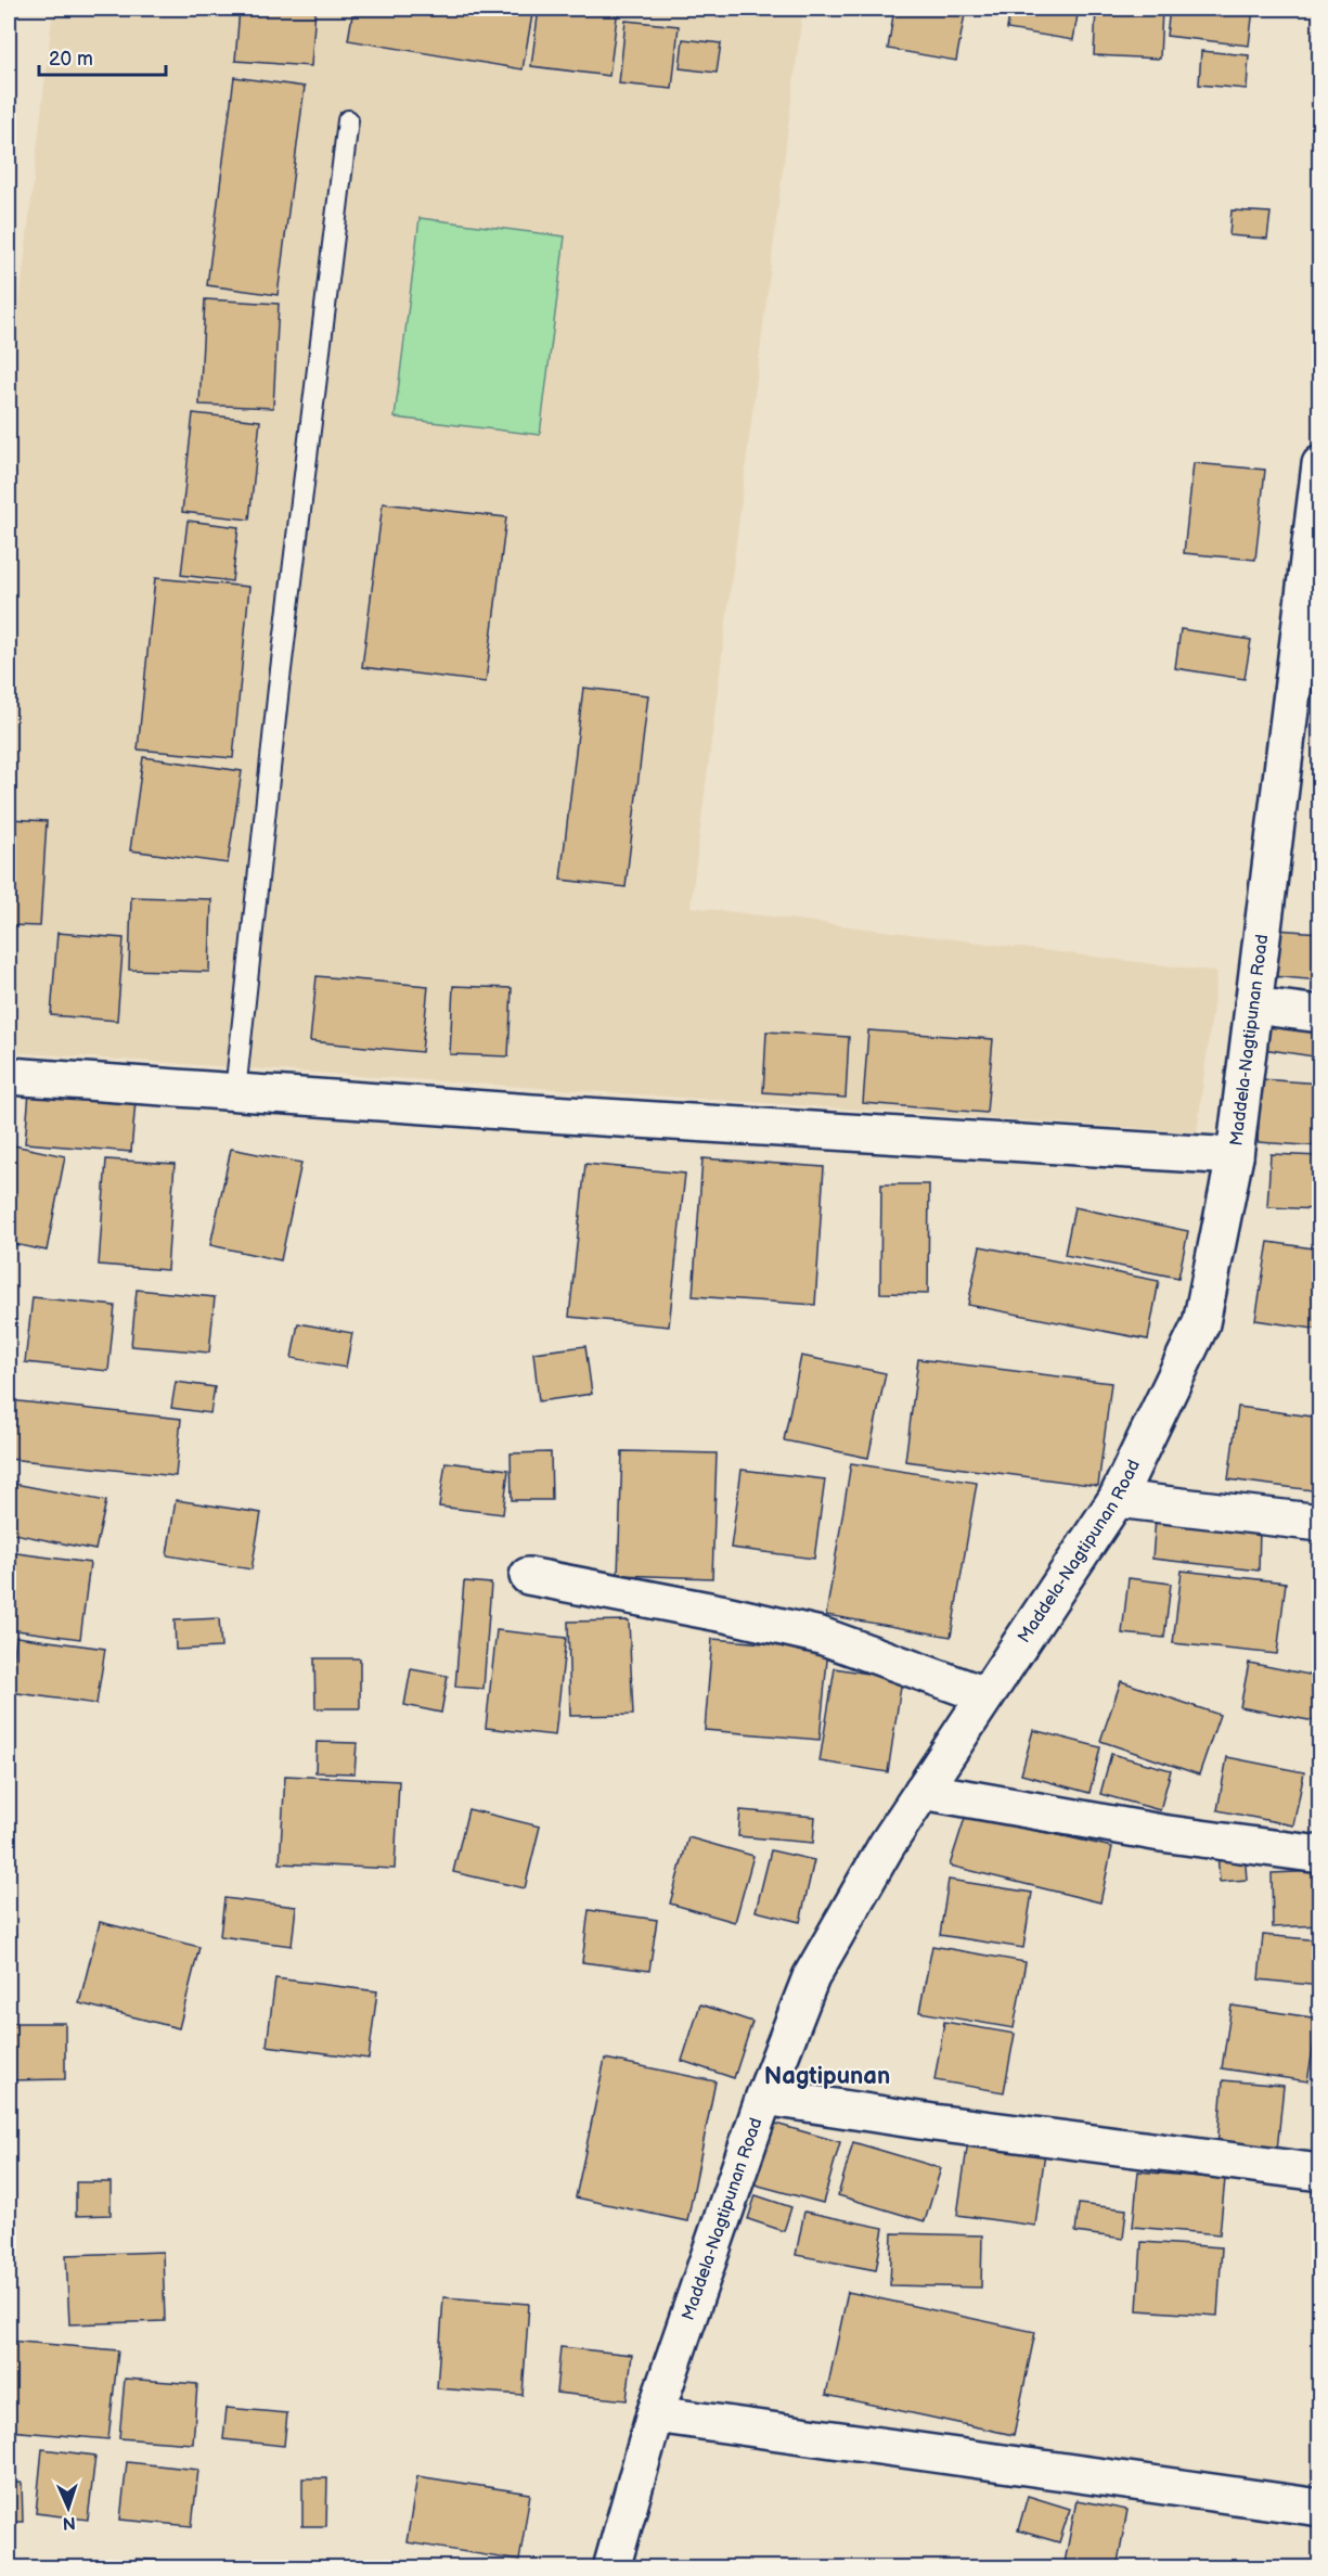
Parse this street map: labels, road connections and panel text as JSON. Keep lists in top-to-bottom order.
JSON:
{
  "streets": {
    "street": ["Maddela-Nagtipunan Road"]
  },
  "districts": ["Nagtipunan"],
  "scale_bar": "20 m",
  "north": "bottom"
}
